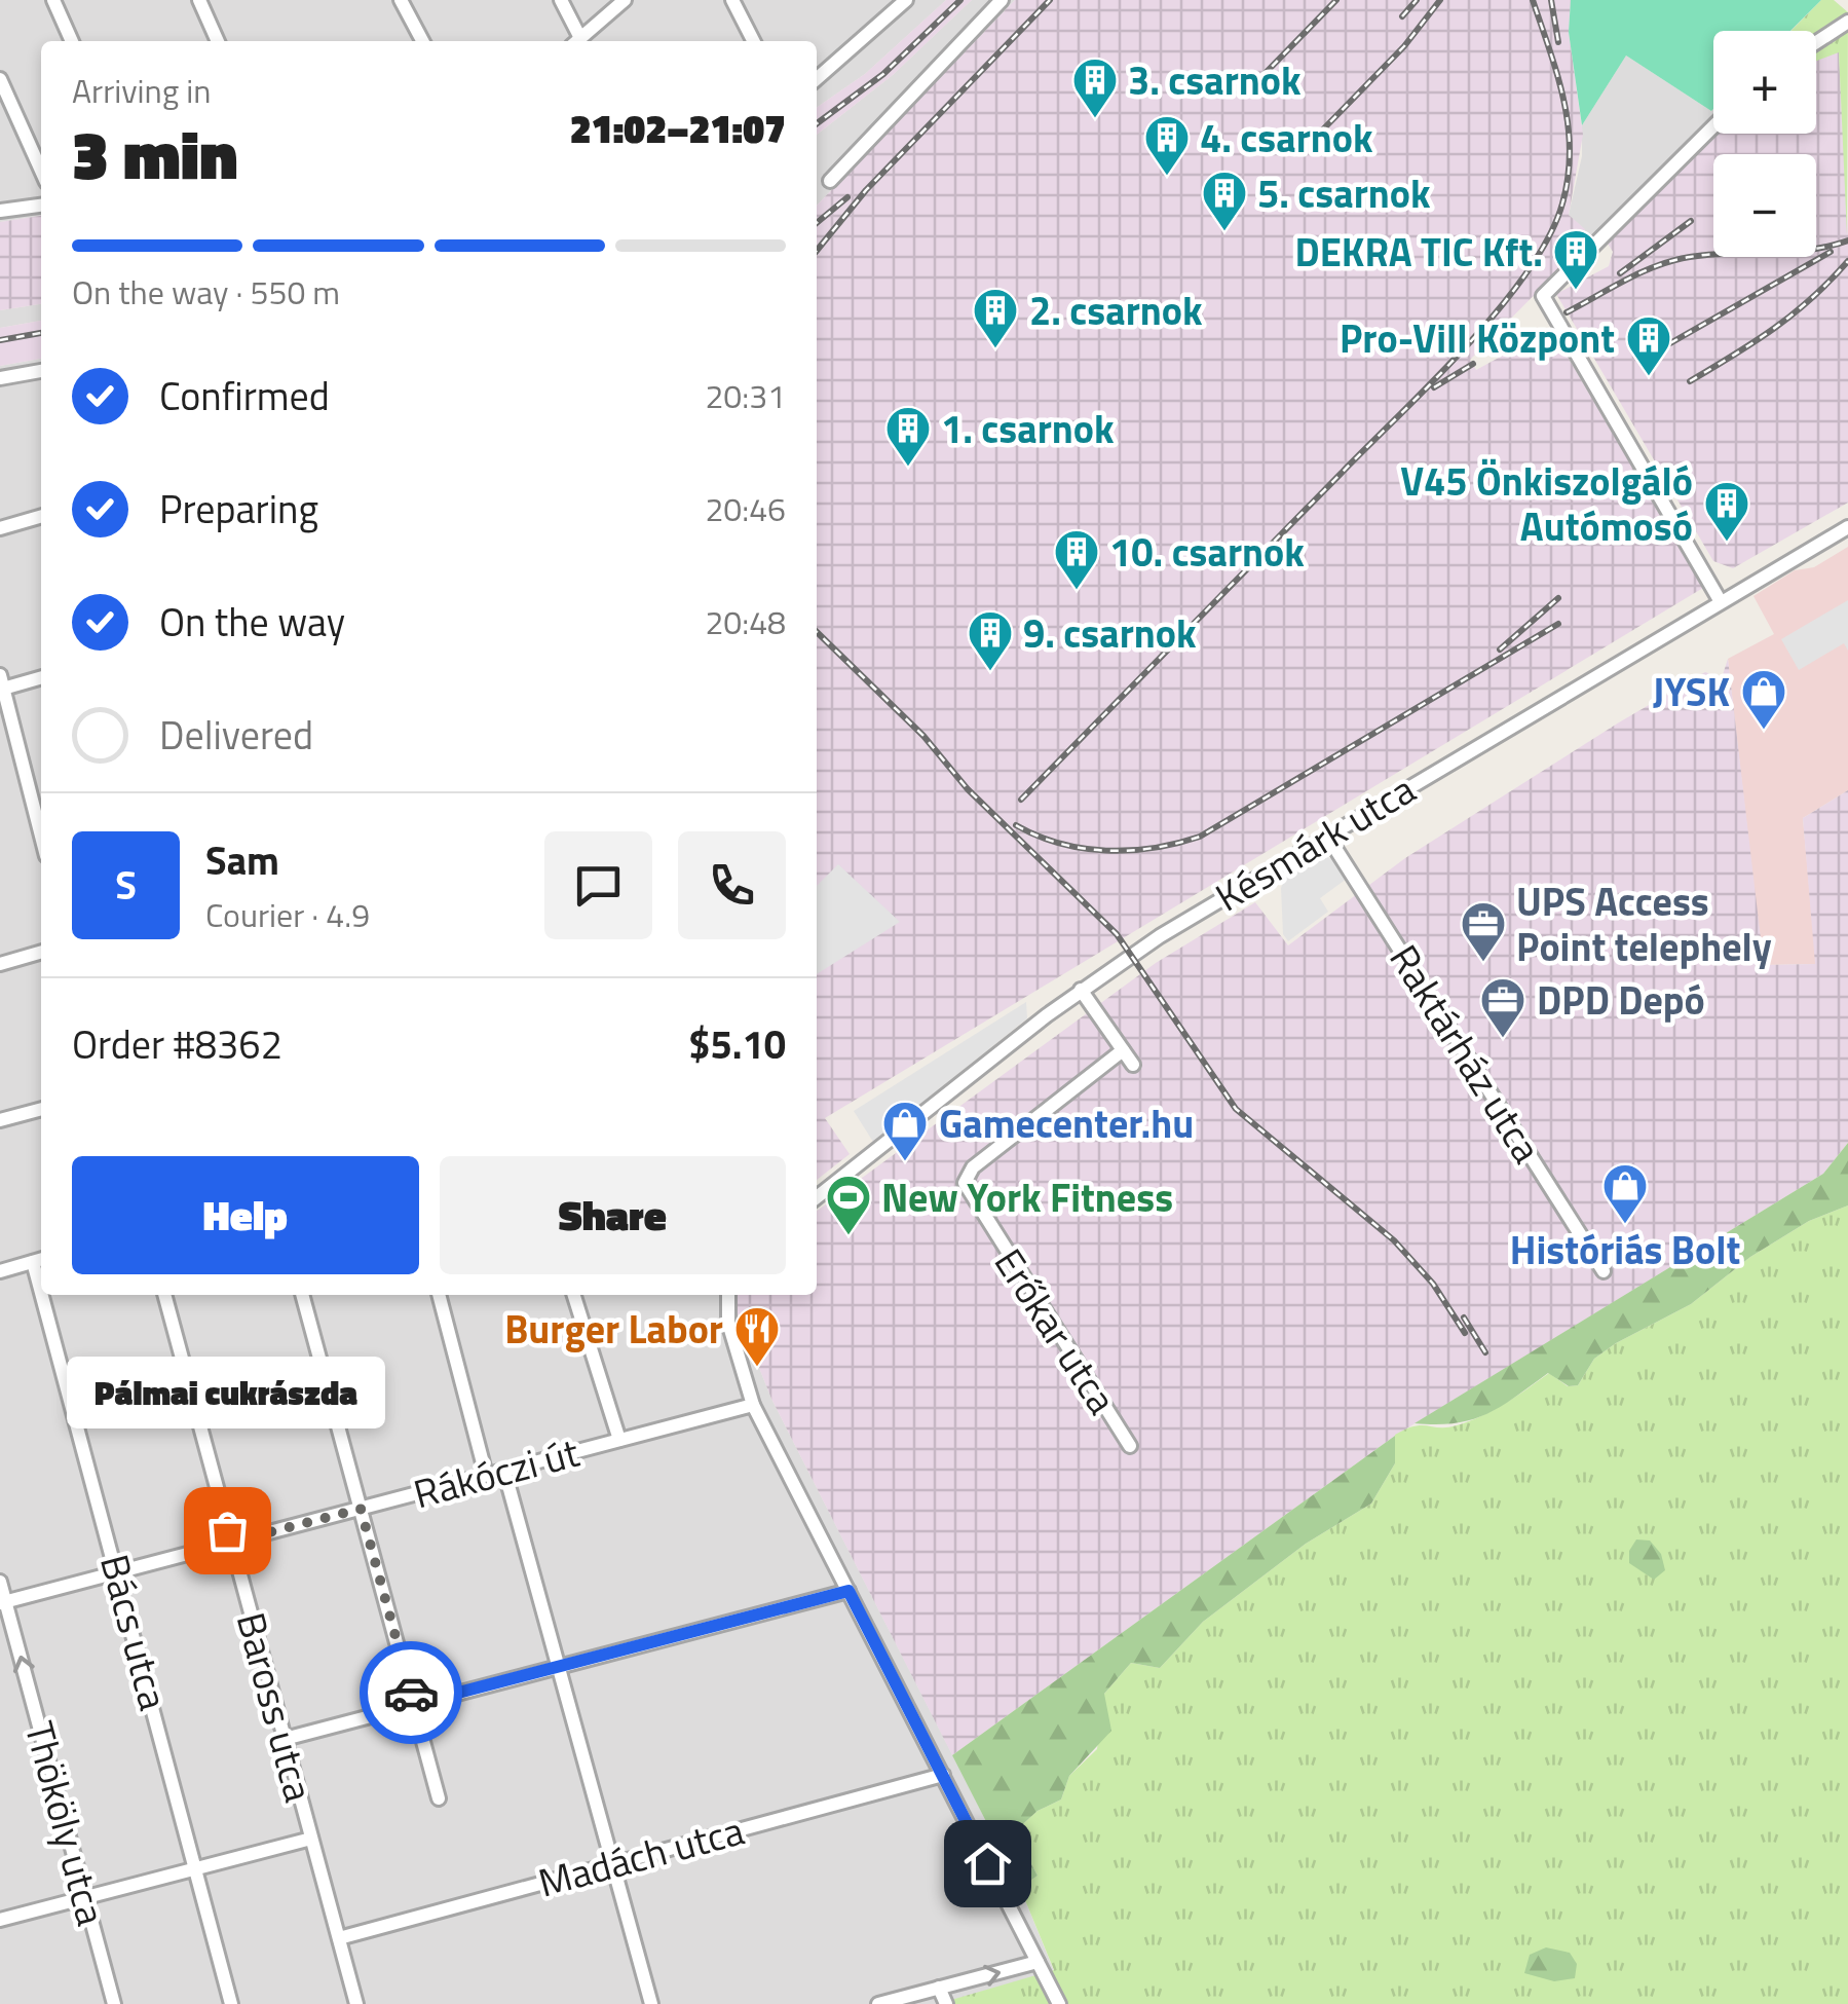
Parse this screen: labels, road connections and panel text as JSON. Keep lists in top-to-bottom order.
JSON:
{
  "streets": {
    "street": [
      "Késmárk utca",
      "Raktárház utca",
      "Erőkar utca",
      "Rákóczi út",
      "Bács utca",
      "Baross utca",
      "Thököly utca",
      "Madách utca"
    ]
  },
  "crossings": [
    ["Késmárk utca", "Raktárház utca"],
    ["Rákóczi út", "Bács utca"],
    ["Rákóczi út", "Baross utca"],
    ["Rákóczi út", "Thököly utca"],
    ["Baross utca", "Madách utca"]
  ],
  "one_way": ["Thököly utca"],
  "places": {
    "building": [
      "3. csarnok",
      "4. csarnok",
      "5. csarnok",
      "DEKRA TIC Kft.",
      "2. csarnok",
      "Pro-Vill Központ",
      "1. csarnok",
      "V45 Önkiszolgáló Autómosó",
      "10. csarnok",
      "9. csarnok"
    ],
    "shop": ["JYSK", "Gamecenter.hu", "Históriás Bolt"],
    "office": ["UPS Access Point telephely", "DPD Depó"],
    "sports": ["New York Fitness"],
    "restaurant": ["Burger Labor"],
    "other": ["Pálmai cukrászda"]
  },
  "page": {
    "map_buttons": ["+", "−"],
    "heading": ["3 min", "Arriving in", "21:02–21:07"],
    "panel": [
      "Sam",
      "Courier · 4.9",
      "Order #8362",
      "$5.10"
    ],
    "bar": "On the way · 550 m",
    "list": [
      ["Confirmed", "20:31"],
      ["Preparing", "20:46"],
      ["On the way", "20:48"],
      "Delivered"
    ],
    "round": "S",
    "buttons": ["Help", "Share"],
    "bubble": "Pálmai cukrászda"
  }
}
